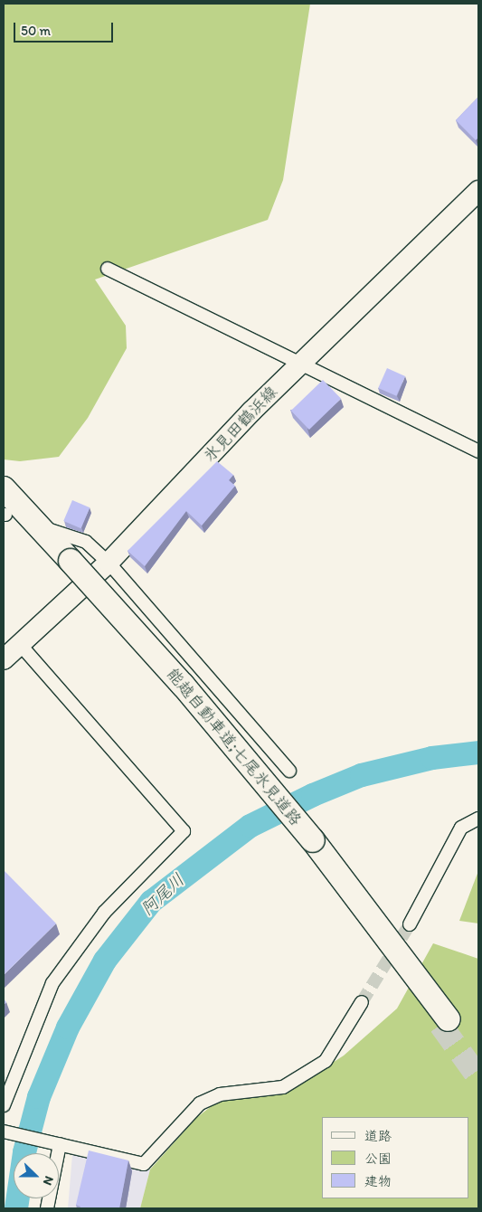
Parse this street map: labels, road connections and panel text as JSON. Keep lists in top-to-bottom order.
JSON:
{
  "streets": {
    "highway": ["能越自動車道;七尾氷見道路"],
    "main road": ["氷見田鶴浜線"]
  },
  "water": ["阿尾川"],
  "legend": ["道路", "公園", "建物"],
  "scale_bar": "50 m",
  "north": "right"
}
